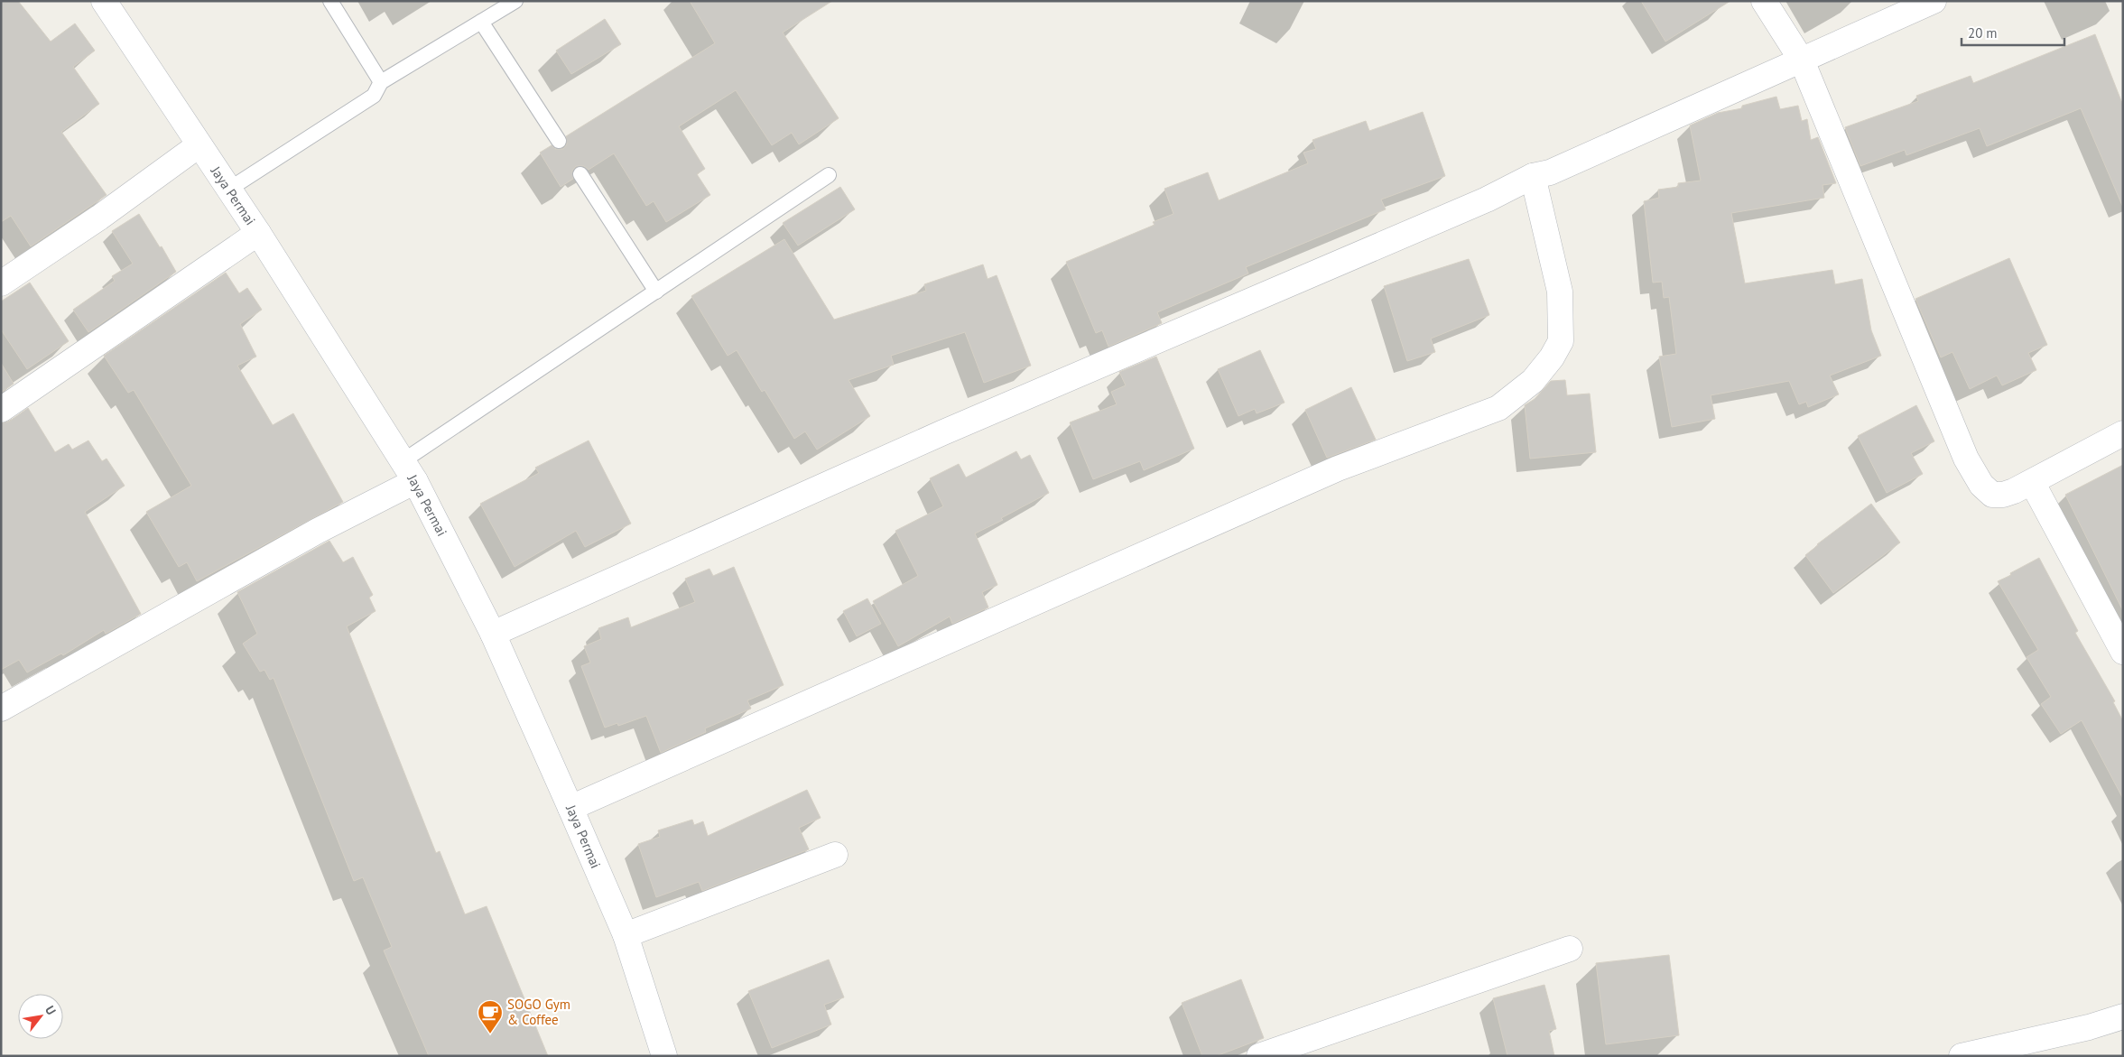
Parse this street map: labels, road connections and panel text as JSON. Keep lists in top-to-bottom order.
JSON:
{
  "streets": {
    "street": ["Jaya Permai"]
  },
  "places": {
    "cafe": ["SOGO Gym & Coffee"]
  },
  "scale_bar": "20 m",
  "north": "top right"
}
